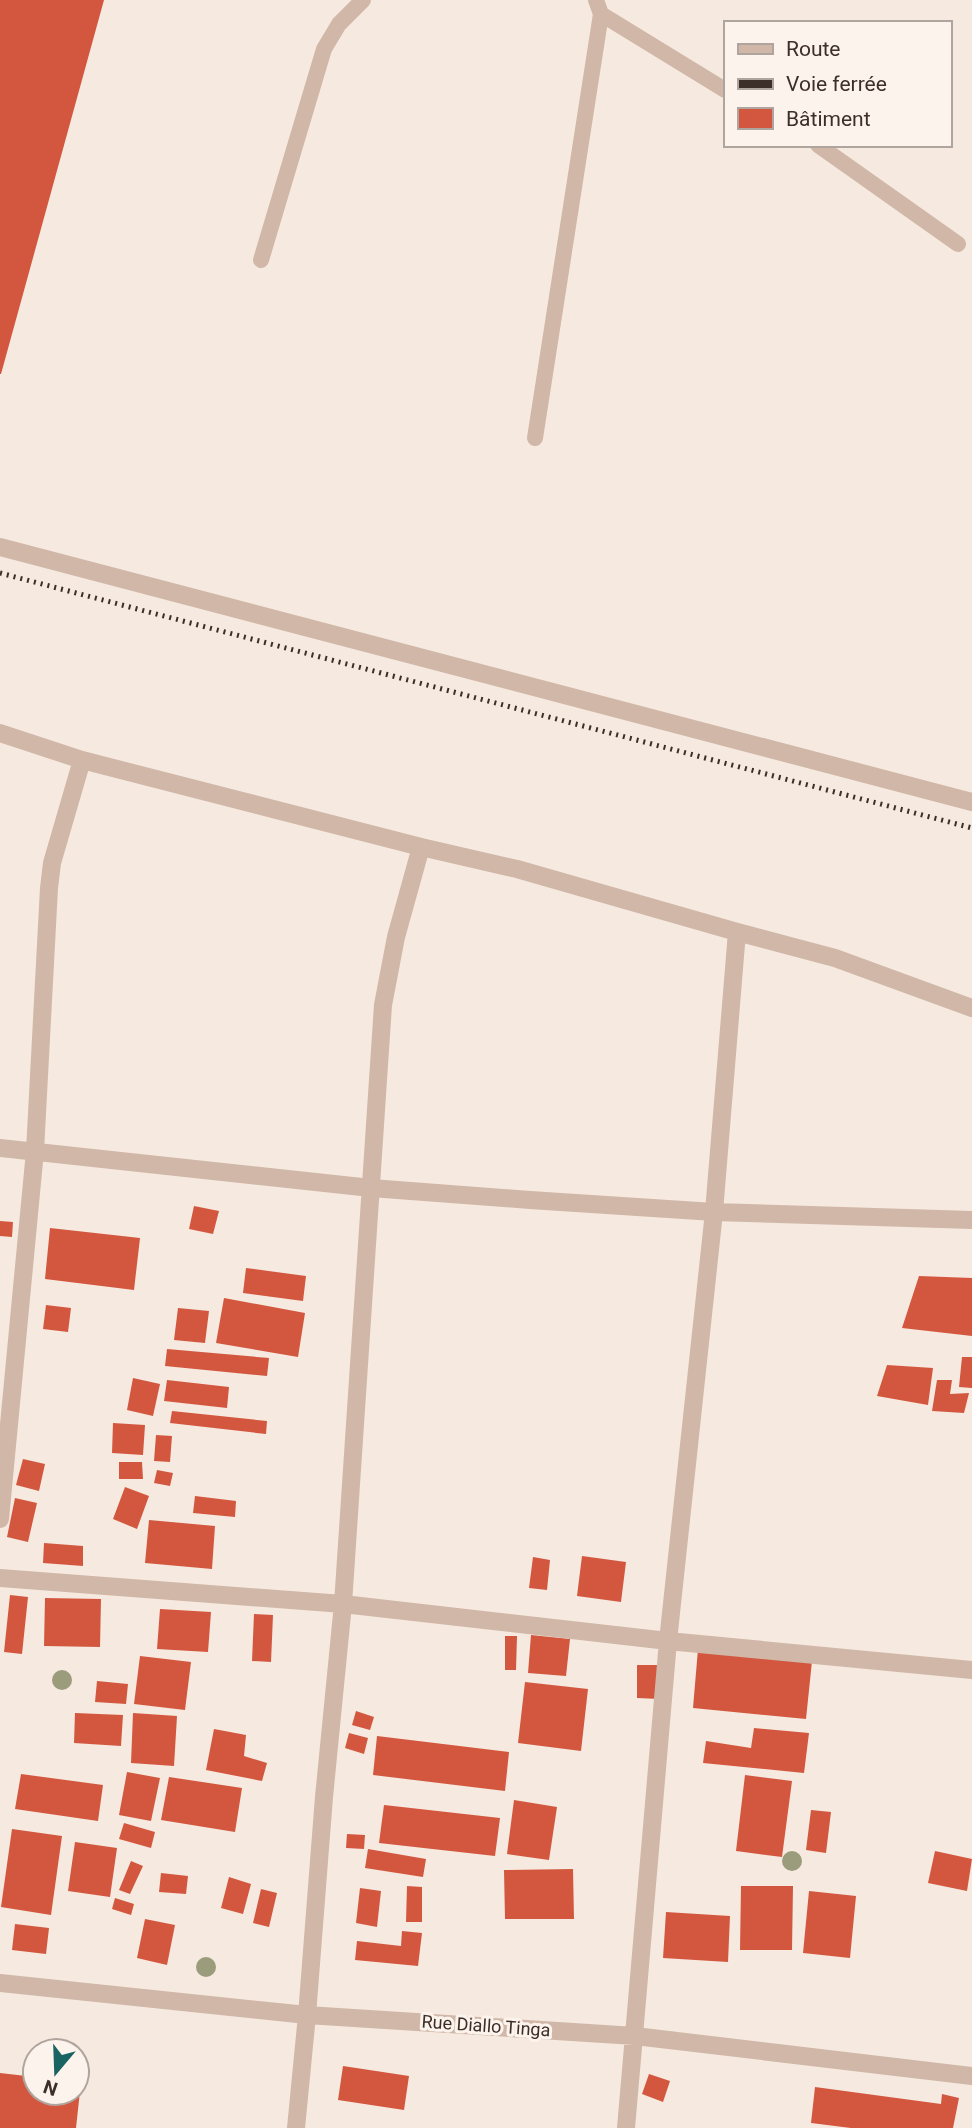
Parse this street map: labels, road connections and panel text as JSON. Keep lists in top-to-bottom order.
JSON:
{
  "streets": {
    "street": ["Rue Diallo Tinga"]
  },
  "legend": ["Route", "Voie ferrée", "Bâtiment"],
  "north": "bottom"
}
